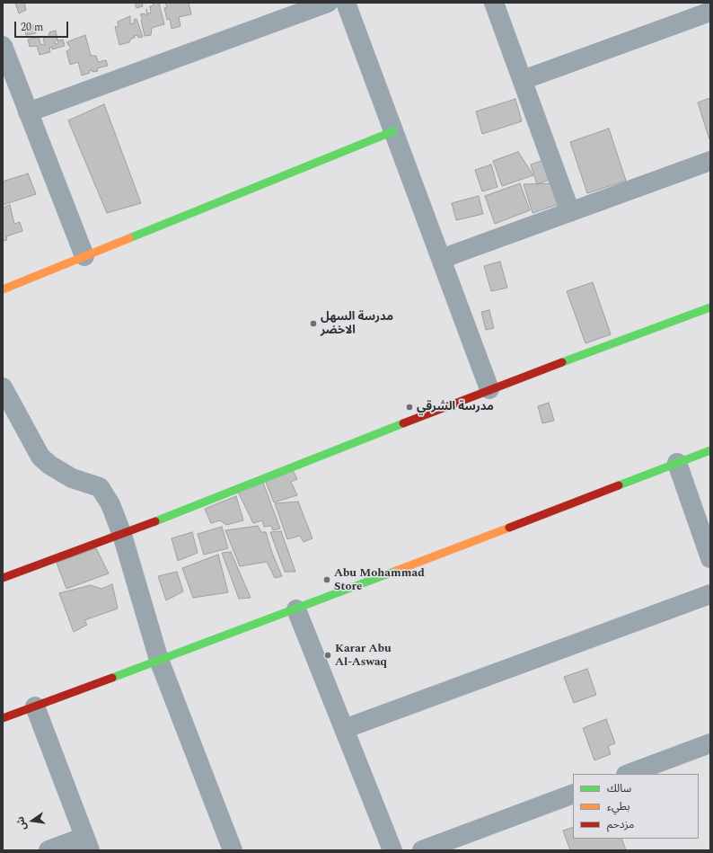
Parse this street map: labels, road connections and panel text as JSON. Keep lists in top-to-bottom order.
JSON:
{
  "places": [
    "مدرسة السهل الاخضر",
    "مدرسة الشرقي",
    "Abu Mohammad Store",
    "Karar Abu Al-Aswaq"
  ],
  "legend": ["سالك", "بطيء", "مزدحم"],
  "scale_bar": "20 m",
  "north": "left"
}
